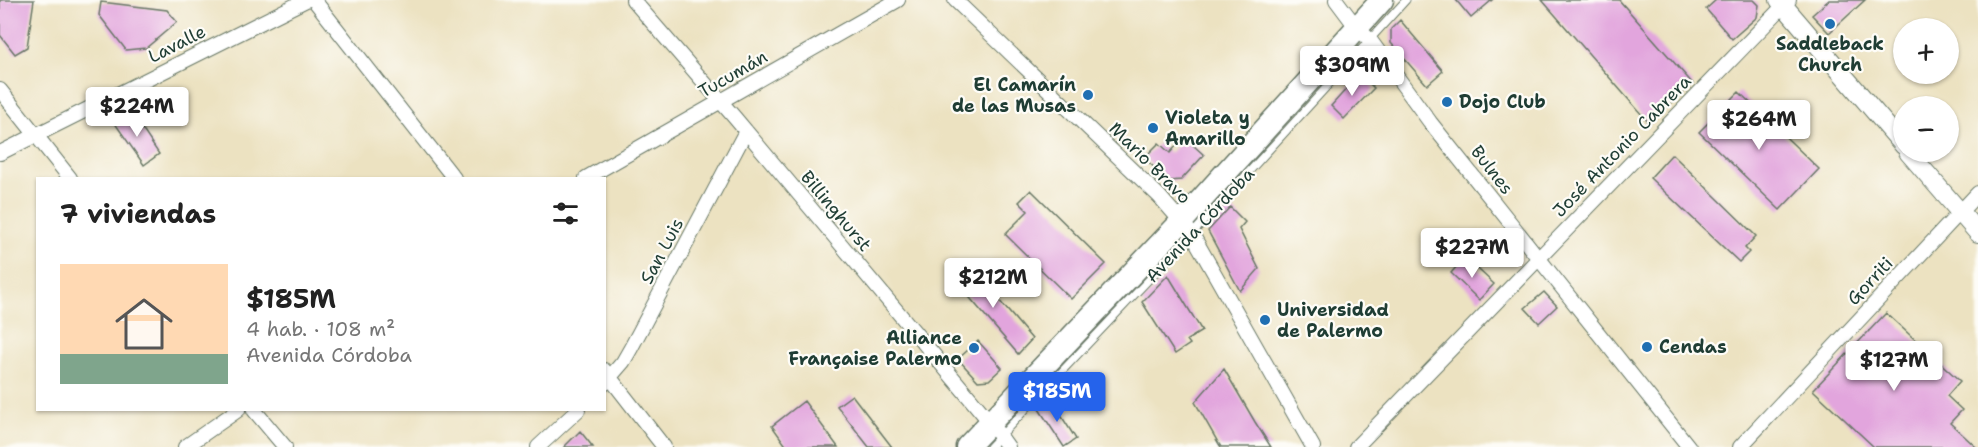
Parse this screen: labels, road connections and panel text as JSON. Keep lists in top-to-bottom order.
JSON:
{
  "streets": {
    "main road": ["Avenida Córdoba"],
    "street": [
      "Lavalle",
      "Tucumán",
      "José Antonio Cabrera",
      "Mario Bravo",
      "Bulnes",
      "Billinghurst",
      "San Luis",
      "Gorriti"
    ]
  },
  "crossings": [
    ["Tucumán", "Billinghurst"],
    ["José Antonio Cabrera", "Bulnes"],
    ["Mario Bravo", "Avenida Córdoba"],
    ["Bulnes", "Avenida Córdoba"],
    ["Billinghurst", "Avenida Córdoba"],
    ["Billinghurst", "San Luis"]
  ],
  "places": [
    "Saddleback Church",
    "El Camarín de las Musas",
    "Dojo Club",
    "Violeta y Amarillo",
    "Universidad de Palermo",
    "Cendas",
    "Alliance Française Palermo"
  ],
  "page": {
    "map_buttons": ["+", "−"],
    "price": [
      "$309M",
      "$224M",
      "$264M",
      "$227M",
      "$212M",
      "$127M",
      "$185M"
    ],
    "heading": "7 viviendas",
    "list": [
      {
        "name": "$185M",
        "note": "4 hab. · 108 m² · Avenida Córdoba"
      }
    ]
  }
}
